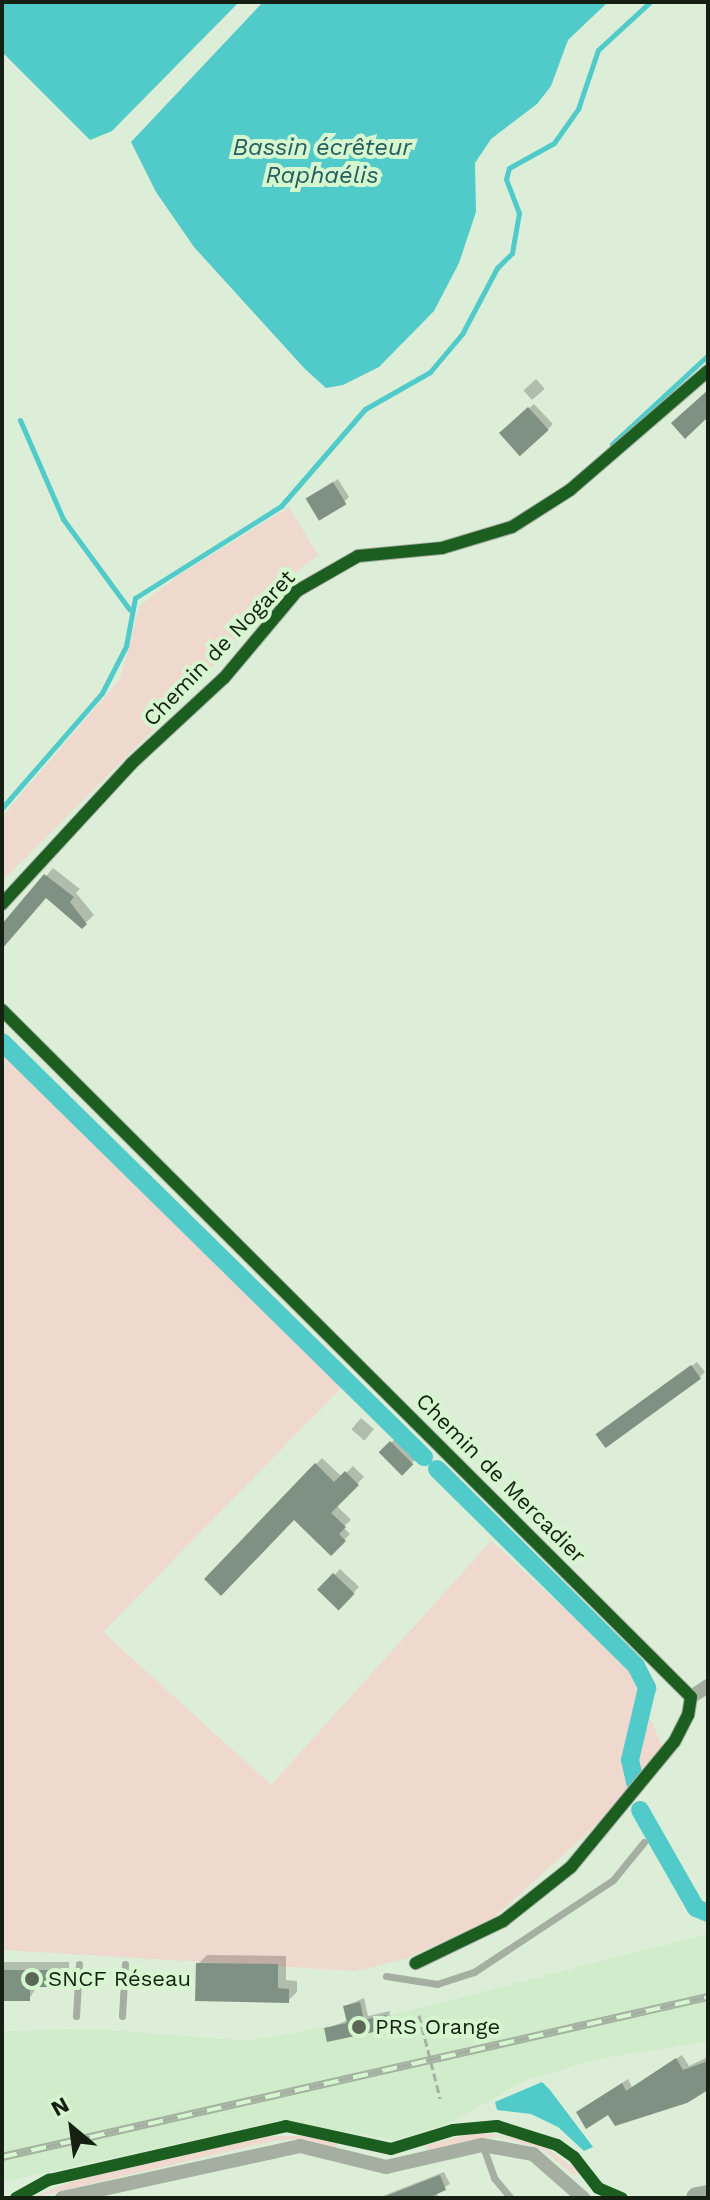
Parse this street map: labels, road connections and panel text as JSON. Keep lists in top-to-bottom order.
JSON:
{
  "streets": {
    "street": ["Chemin de Nogaret", "Chemin de Mercadier"]
  },
  "water": ["Bassin écrêteur Raphaélis"],
  "places": ["SNCF Réseau", "PRS Orange"],
  "north": "top left"
}
